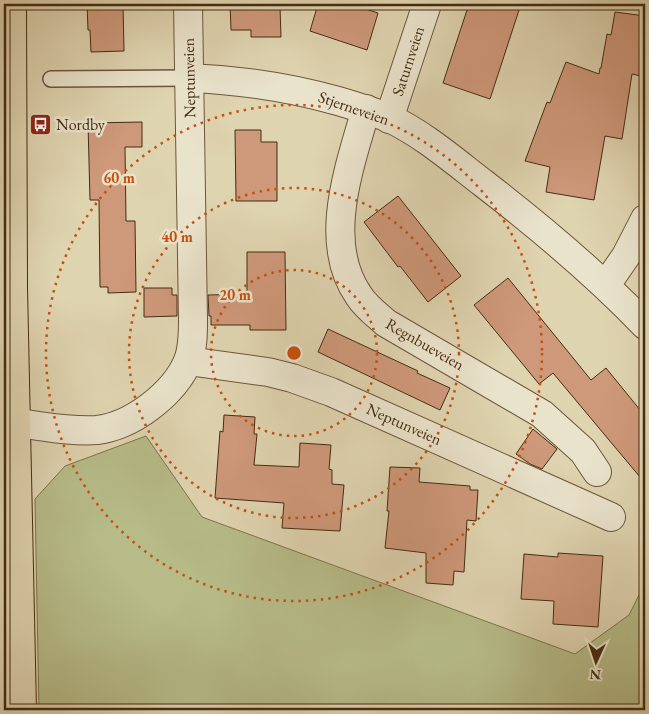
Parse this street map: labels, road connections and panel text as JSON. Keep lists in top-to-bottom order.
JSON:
{
  "streets": {
    "street": [
      "Saturnveien",
      "Neptunveien",
      "Stjerneveien",
      "Regnbueveien"
    ]
  },
  "crossings": [
    ["Saturnveien", "Stjerneveien"],
    ["Saturnveien", "Regnbueveien"],
    ["Neptunveien", "Stjerneveien"],
    ["Stjerneveien", "Regnbueveien"]
  ],
  "places": {
    "bus stop": ["Nordby"]
  },
  "north": "bottom",
  "rings": ["60 m", "40 m", "20 m"]
}
